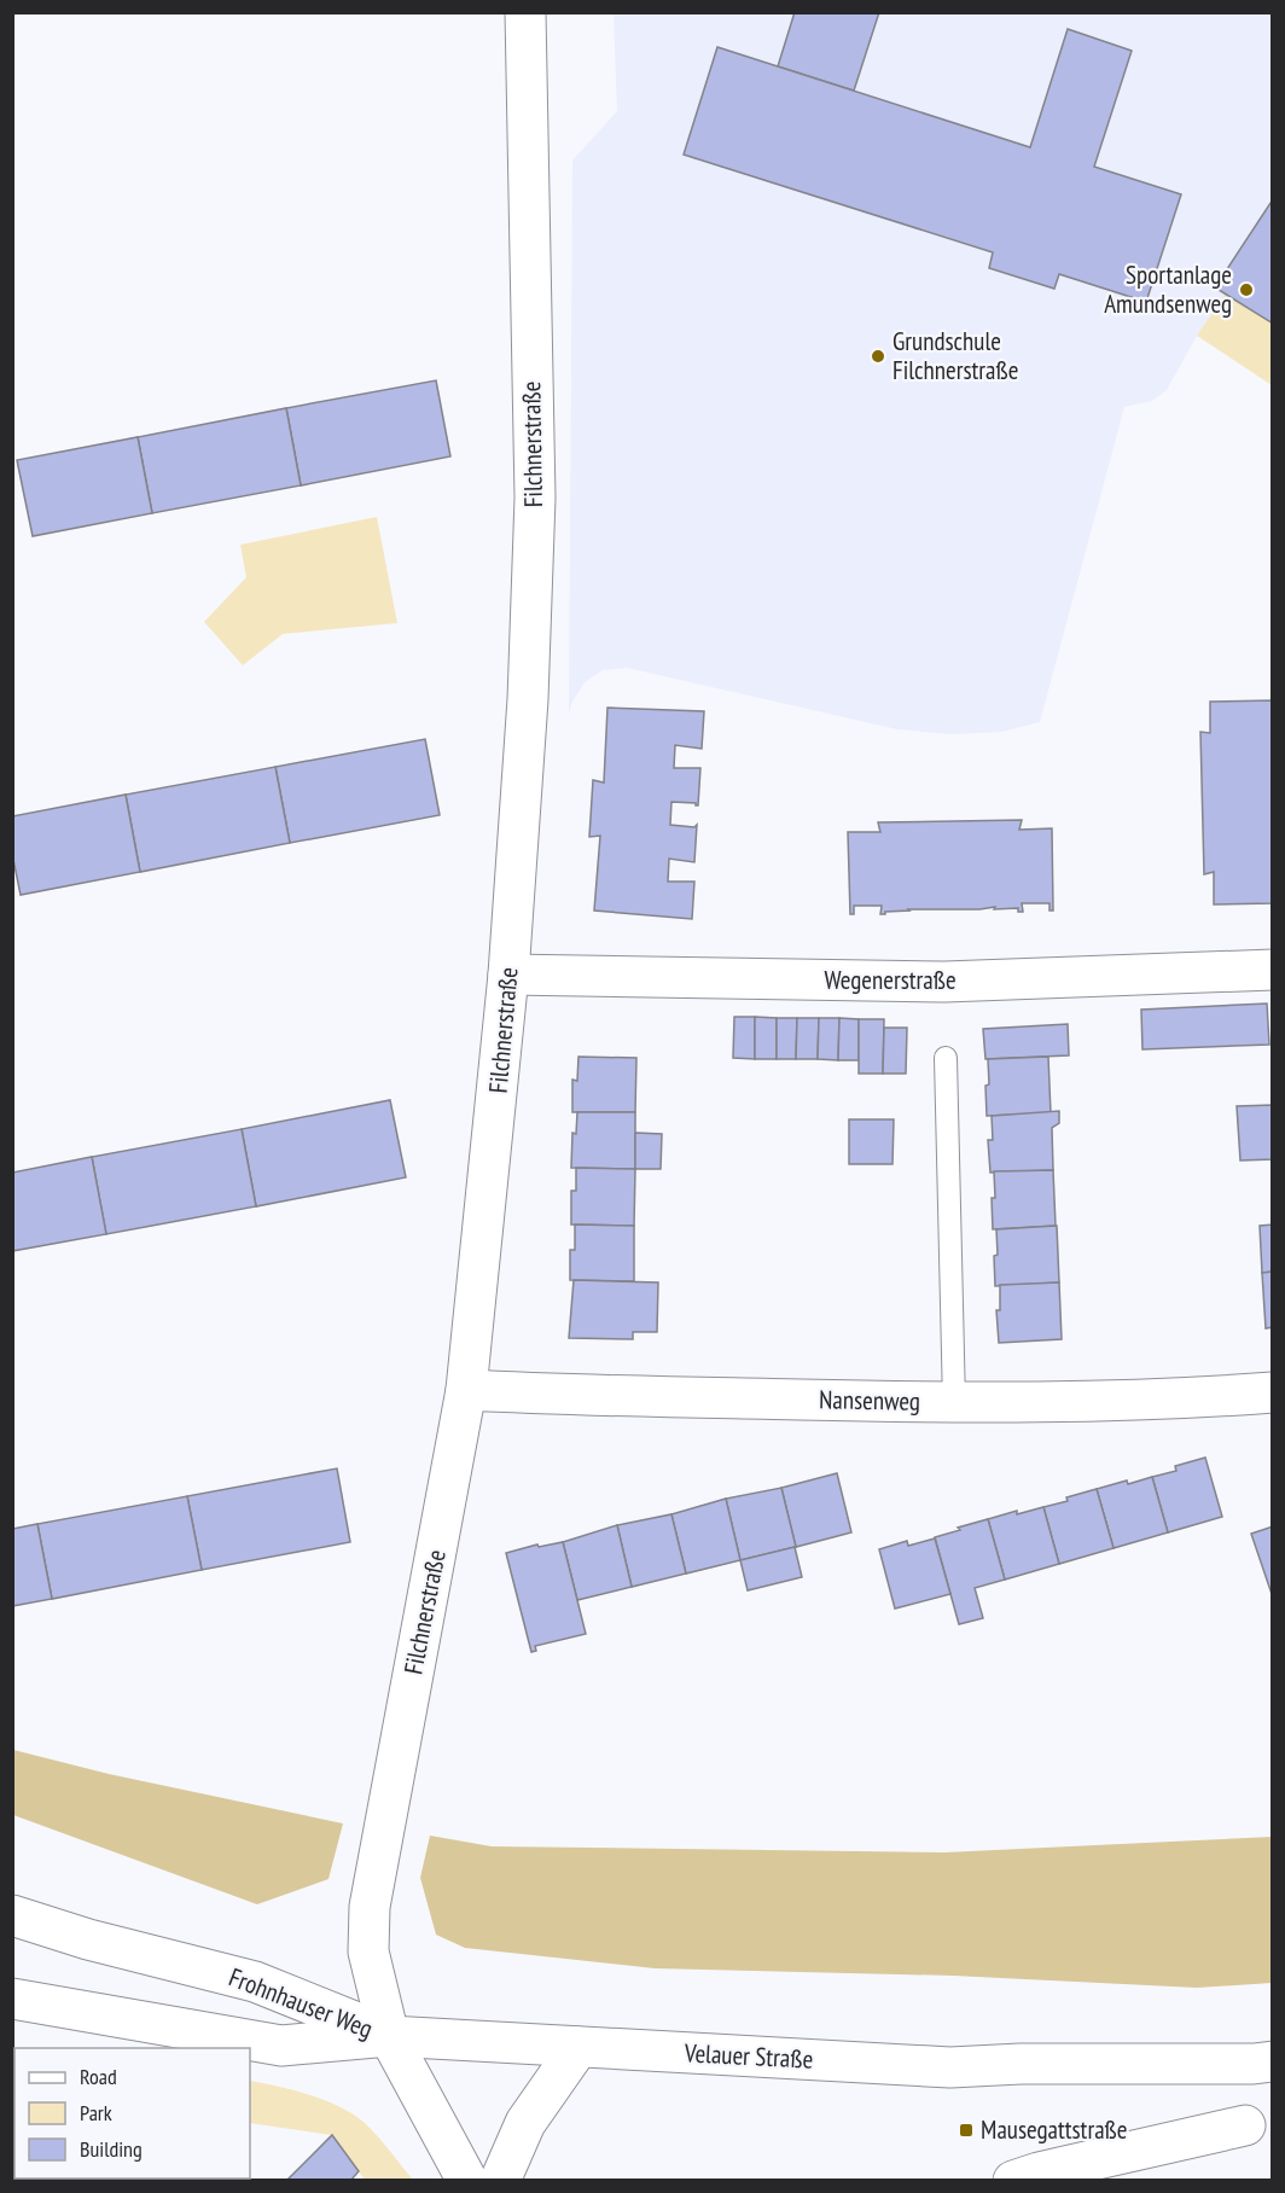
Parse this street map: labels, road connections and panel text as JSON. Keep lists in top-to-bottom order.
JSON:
{
  "streets": {
    "street": [
      "Filchnerstraße",
      "Wegenerstraße",
      "Nansenweg",
      "Frohnhauser Weg",
      "Velauer Straße"
    ]
  },
  "crossings": [
    ["Filchnerstraße", "Wegenerstraße"],
    ["Filchnerstraße", "Nansenweg"],
    ["Filchnerstraße", "Frohnhauser Weg"],
    ["Filchnerstraße", "Velauer Straße"],
    ["Frohnhauser Weg", "Velauer Straße"]
  ],
  "places": {
    "other": ["Sportanlage Amundsenweg", "Grundschule Filchnerstraße"],
    "transit": ["Mausegattstraße"]
  },
  "legend": ["Road", "Park", "Building"]
}
